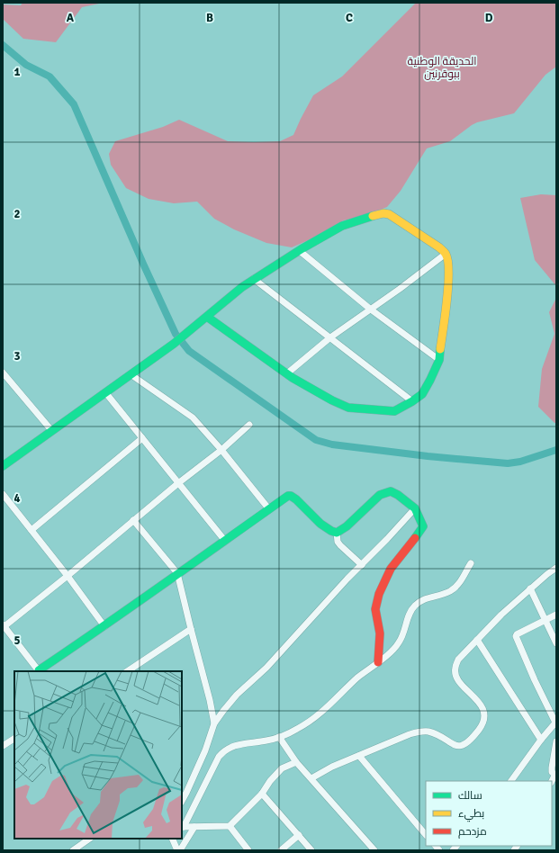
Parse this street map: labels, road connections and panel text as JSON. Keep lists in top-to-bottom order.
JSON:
{
  "parks": ["الحديقة الوطنية ببوقرنين"],
  "legend": ["سالك", "بطيء", "مزدحم"],
  "grid": {
    "columns": [
      "A",
      "B",
      "C",
      "D"
    ],
    "rows": [
      "1",
      "2",
      "3",
      "4",
      "5"
    ]
  }
}
